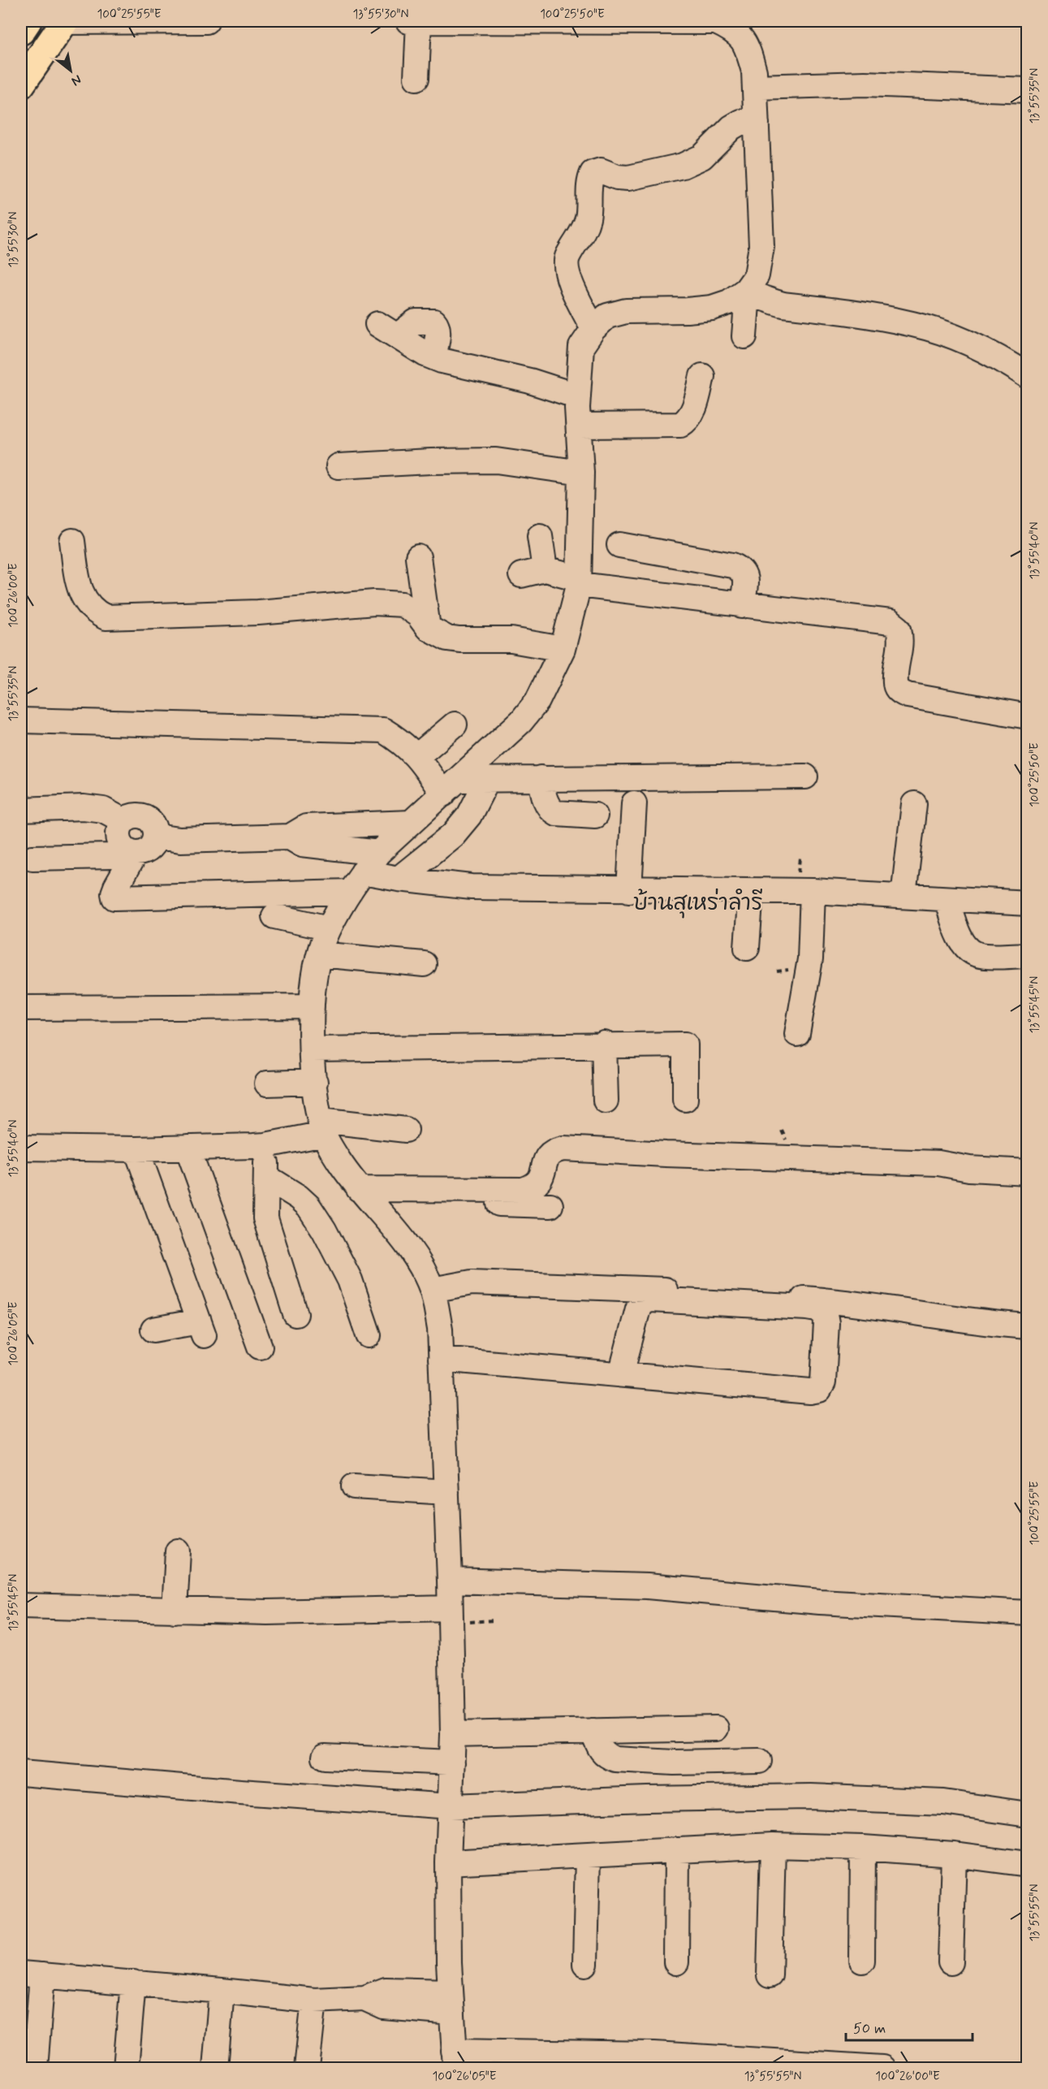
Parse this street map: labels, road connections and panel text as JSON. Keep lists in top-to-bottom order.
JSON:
{
  "districts": ["บ้านสุเหร่าลำรี"],
  "scale_bar": "50 m",
  "north": "bottom right",
  "coordinates": [
    "100°25'55\"E",
    "13°55'30\"N",
    "100°25'50\"E",
    "13°55'35\"N",
    "13°55'40\"N",
    "100°26'00\"E",
    "13°55'45\"N",
    "100°26'05\"E",
    "13°55'55\"N"
  ]
}
